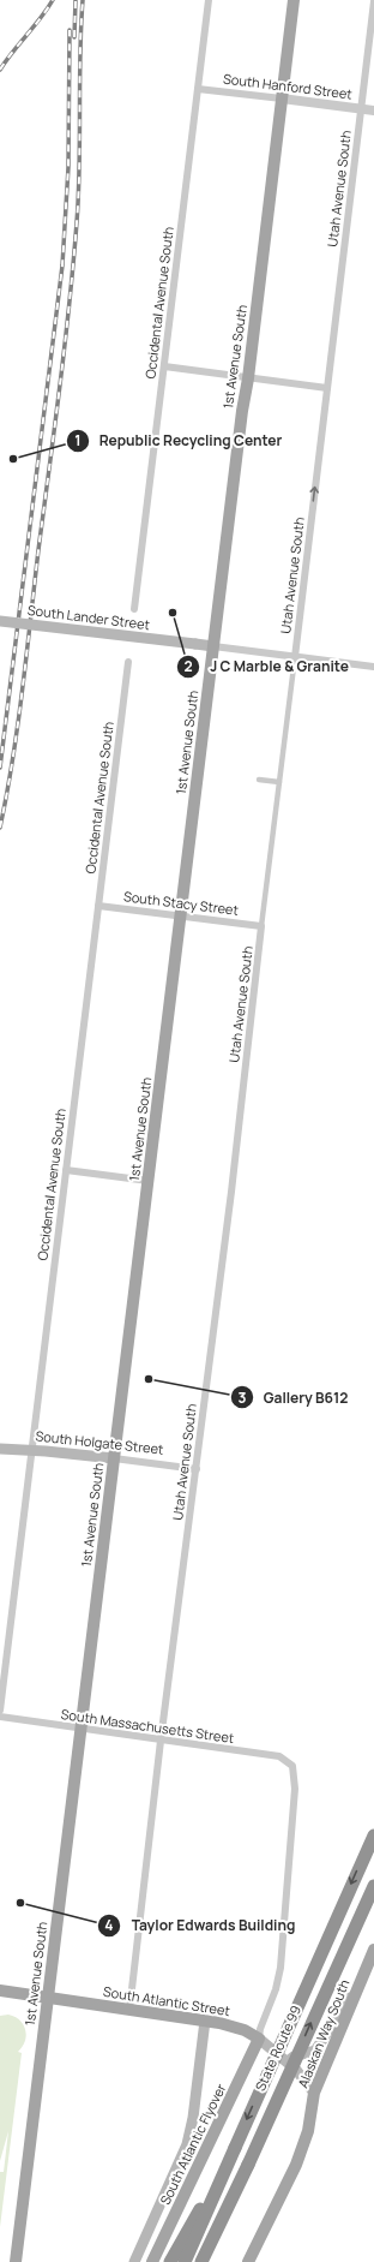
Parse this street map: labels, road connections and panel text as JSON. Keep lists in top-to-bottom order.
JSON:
{
  "streets": {
    "highway": ["State Route 99"],
    "main road": [
      "1st Avenue South",
      "South Lander Street",
      "South Holgate Street",
      "South Atlantic Street",
      "Alaskan Way South",
      "South Atlantic Flyover"
    ],
    "street": [
      "South Hanford Street",
      "Utah Avenue South",
      "Occidental Avenue South",
      "South Stacy Street",
      "South Massachusetts Street"
    ]
  },
  "crossings": [
    ["South Hanford Street", "Utah Avenue South"],
    ["South Hanford Street", "Occidental Avenue South"],
    ["South Hanford Street", "1st Avenue South"],
    ["Utah Avenue South", "South Lander Street"],
    ["Utah Avenue South", "South Stacy Street"],
    ["Utah Avenue South", "South Holgate Street"],
    ["Utah Avenue South", "South Massachusetts Street"],
    ["Utah Avenue South", "South Atlantic Street"],
    ["Occidental Avenue South", "South Stacy Street"],
    ["Occidental Avenue South", "South Holgate Street"],
    ["1st Avenue South", "South Lander Street"],
    ["1st Avenue South", "South Stacy Street"],
    ["1st Avenue South", "South Holgate Street"],
    ["1st Avenue South", "South Massachusetts Street"],
    ["1st Avenue South", "South Atlantic Street"],
    ["South Massachusetts Street", "South Atlantic Street"],
    ["South Massachusetts Street", "South Atlantic Flyover"],
    ["South Atlantic Street", "Alaskan Way South"],
    ["South Atlantic Street", "South Atlantic Flyover"]
  ],
  "places": [
    "Republic Recycling Center",
    "J C Marble & Granite",
    "Gallery B612",
    "Taylor Edwards Building"
  ]
}
